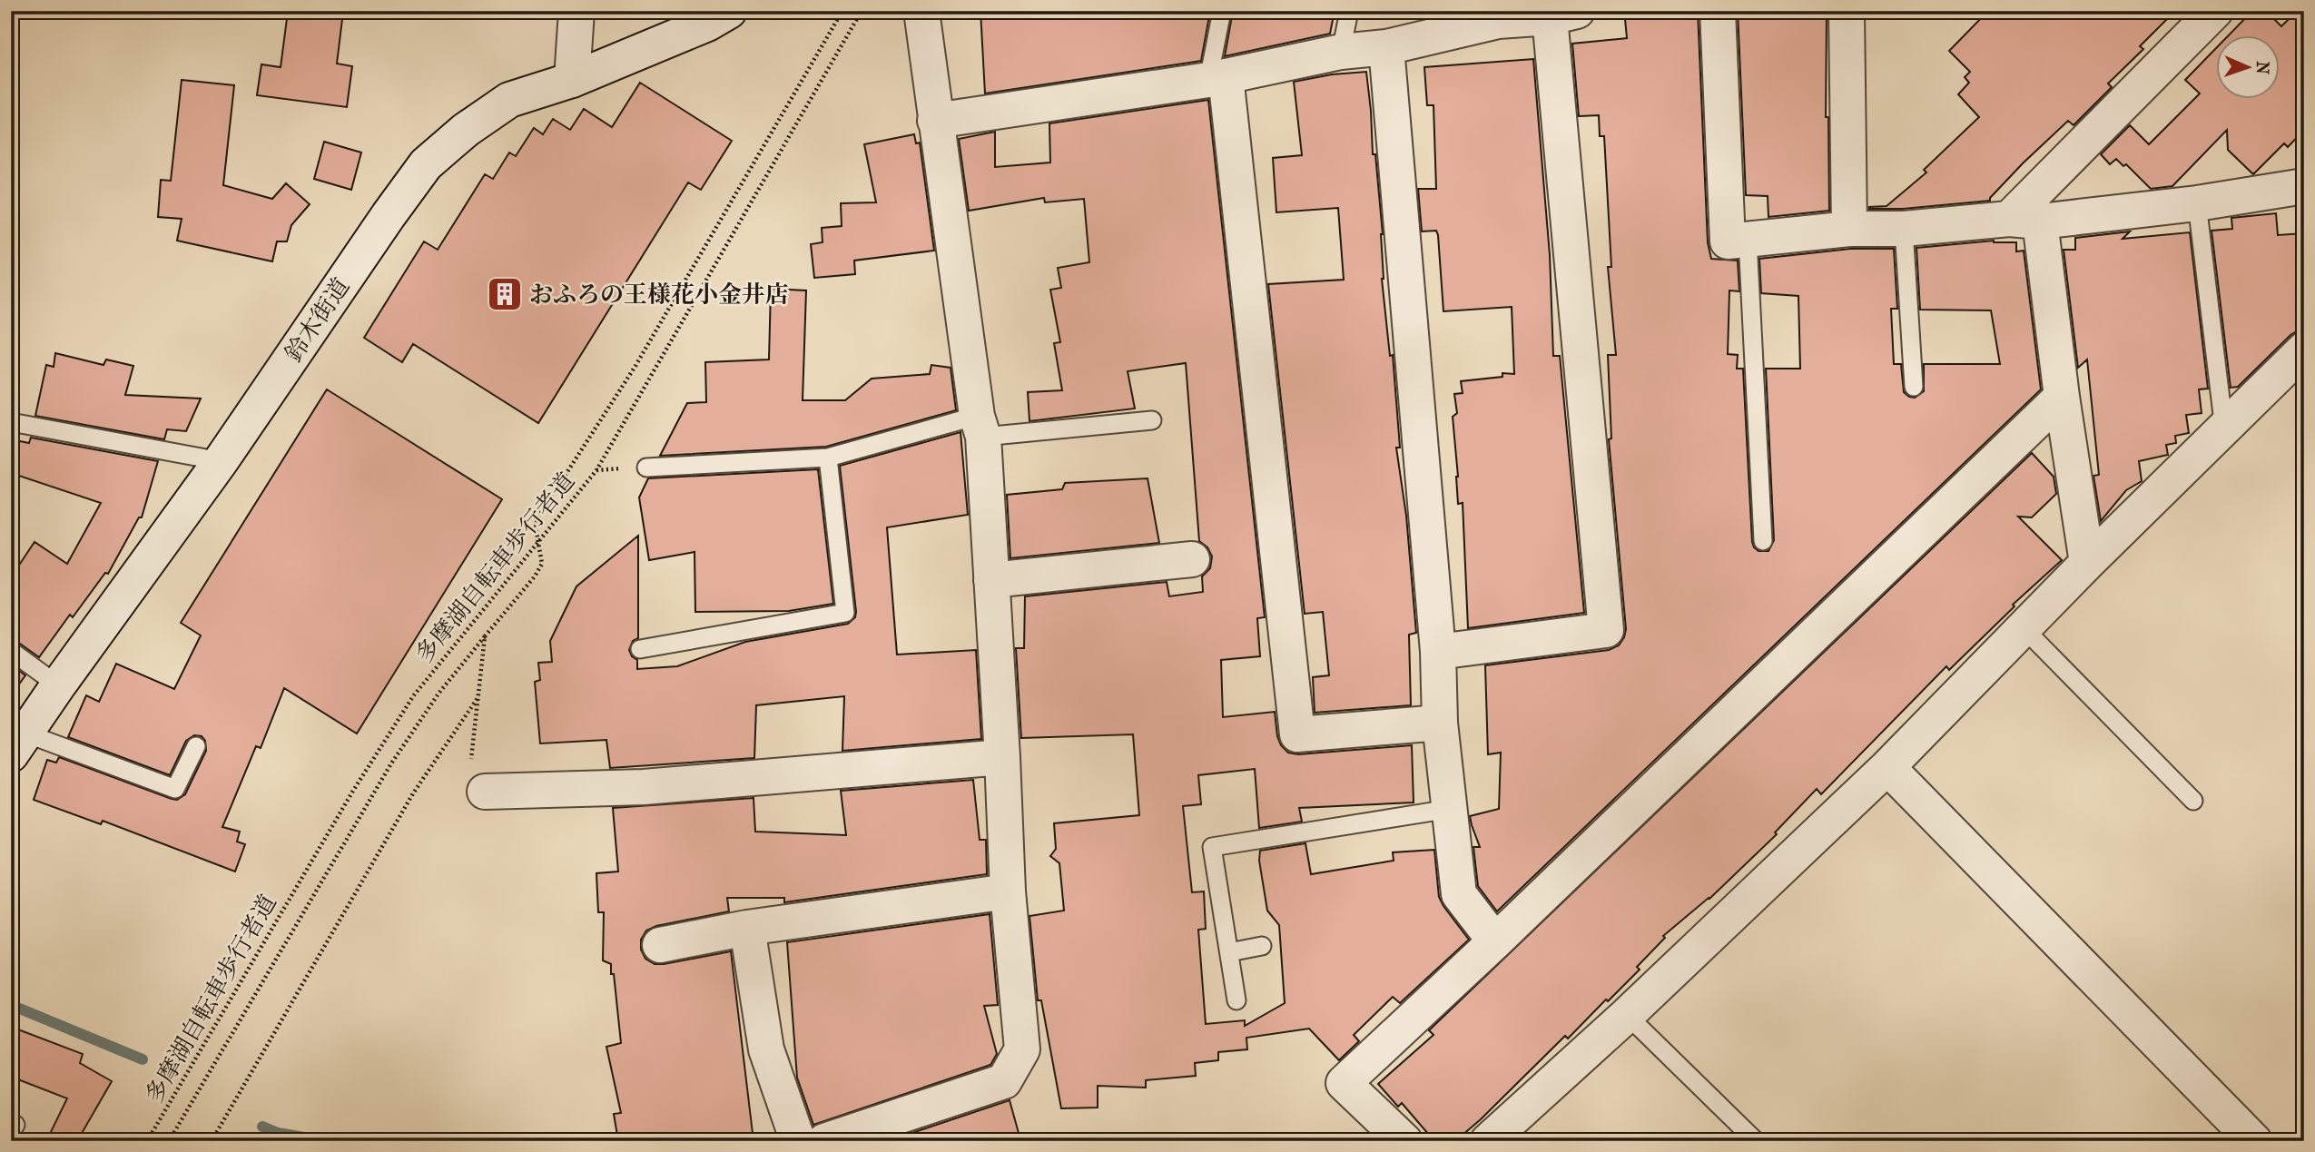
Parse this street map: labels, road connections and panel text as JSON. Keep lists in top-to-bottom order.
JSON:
{
  "streets": {
    "street": ["鈴木街道"],
    "path": ["多摩湖自転車歩行者道"]
  },
  "places": {
    "building": ["おふろの王様花小金井店"]
  },
  "north": "right"
}
